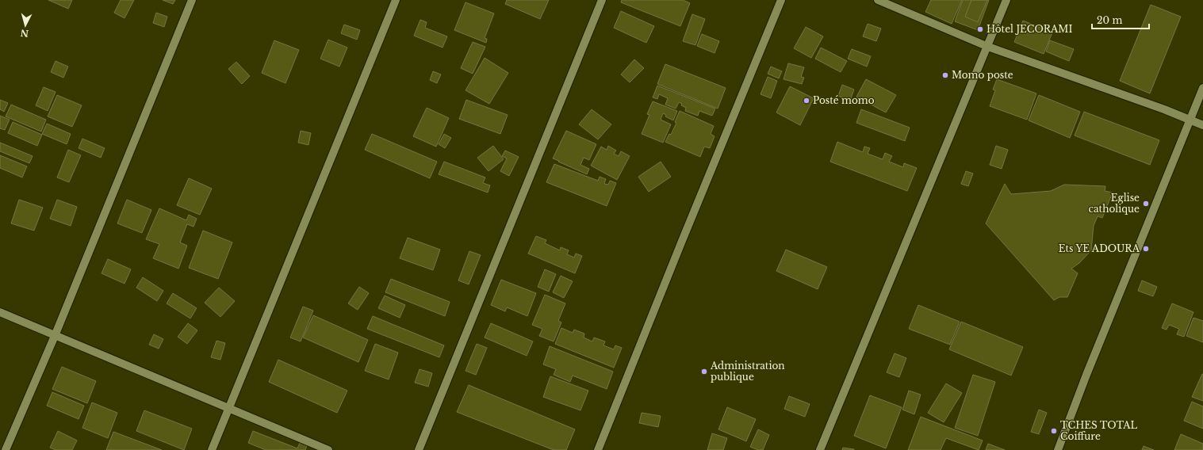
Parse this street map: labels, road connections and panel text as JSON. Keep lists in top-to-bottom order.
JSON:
{
  "places": [
    "Hôtel JECORAMI",
    "Momo poste",
    "Posté momo",
    "Eglise catholique",
    "Ets YE ADOURA",
    "Administration publique",
    "TCHES TOTAL Coiffure"
  ],
  "scale_bar": "20 m",
  "north": "bottom"
}
